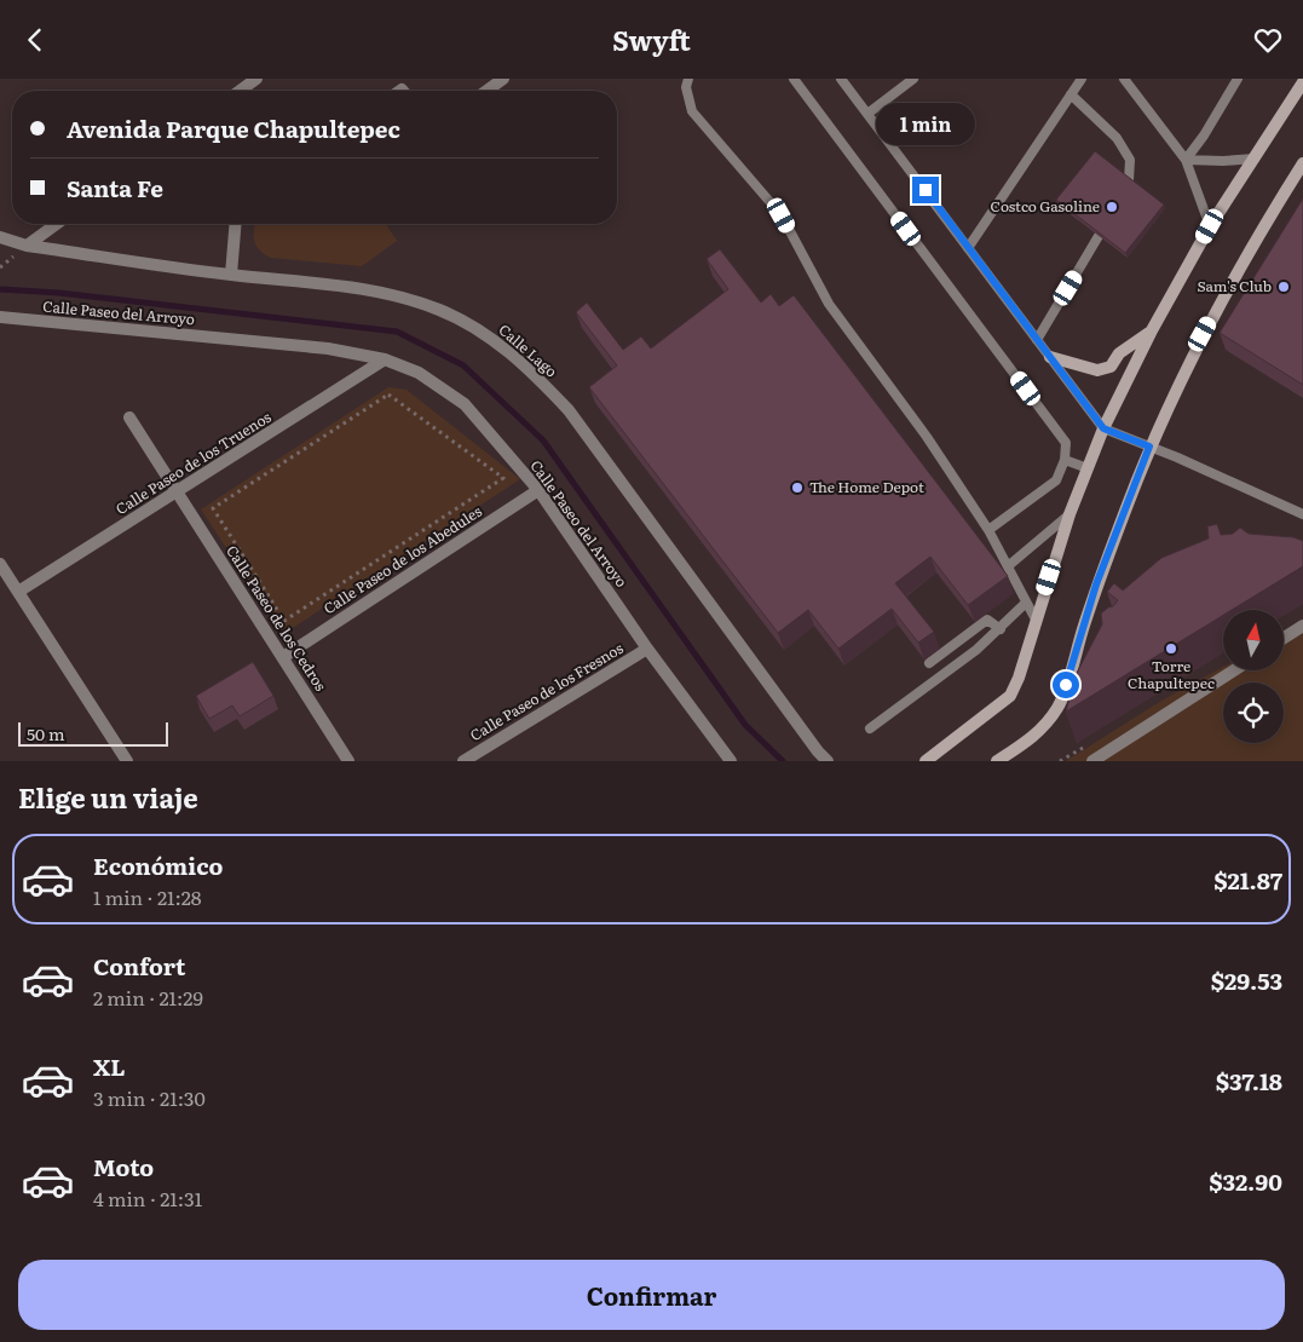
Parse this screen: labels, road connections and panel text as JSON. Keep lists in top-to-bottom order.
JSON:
{
  "streets": {
    "street": [
      "Calle Paseo del Arroyo",
      "Calle Lago",
      "Calle Paseo de los Truenos",
      "Calle Paseo de los Abedules",
      "Calle Paseo de los Cedros",
      "Calle Paseo de los Fresnos"
    ]
  },
  "crossings": [
    ["Calle Paseo del Arroyo", "Calle Paseo de los Truenos"],
    ["Calle Paseo del Arroyo", "Calle Paseo de los Abedules"],
    ["Calle Paseo del Arroyo", "Calle Paseo de los Fresnos"],
    ["Calle Paseo de los Truenos", "Calle Paseo de los Cedros"],
    ["Calle Paseo de los Abedules", "Calle Paseo de los Cedros"]
  ],
  "places": [
    "Costco Gasoline",
    "Sam's Club",
    "The Home Depot",
    "Torre Chapultepec"
  ],
  "scale_bar": "50 m",
  "north": "top",
  "page": {
    "header": "Swyft",
    "banner": ["Avenida Parque Chapultepec", "Santa Fe"],
    "bubble": "1 min",
    "scale": "50 m",
    "heading": "Elige un viaje",
    "list": [
      {
        "name": "Económico",
        "note": "1 min · 21:28",
        "value": "$21.87"
      },
      {
        "name": "Confort",
        "note": "2 min · 21:29",
        "value": "$29.53"
      },
      {
        "name": "XL",
        "note": "3 min · 21:30",
        "value": "$37.18"
      },
      {
        "name": "Moto",
        "note": "4 min · 21:31",
        "value": "$32.90"
      }
    ],
    "buttons": "Confirmar"
  }
}
